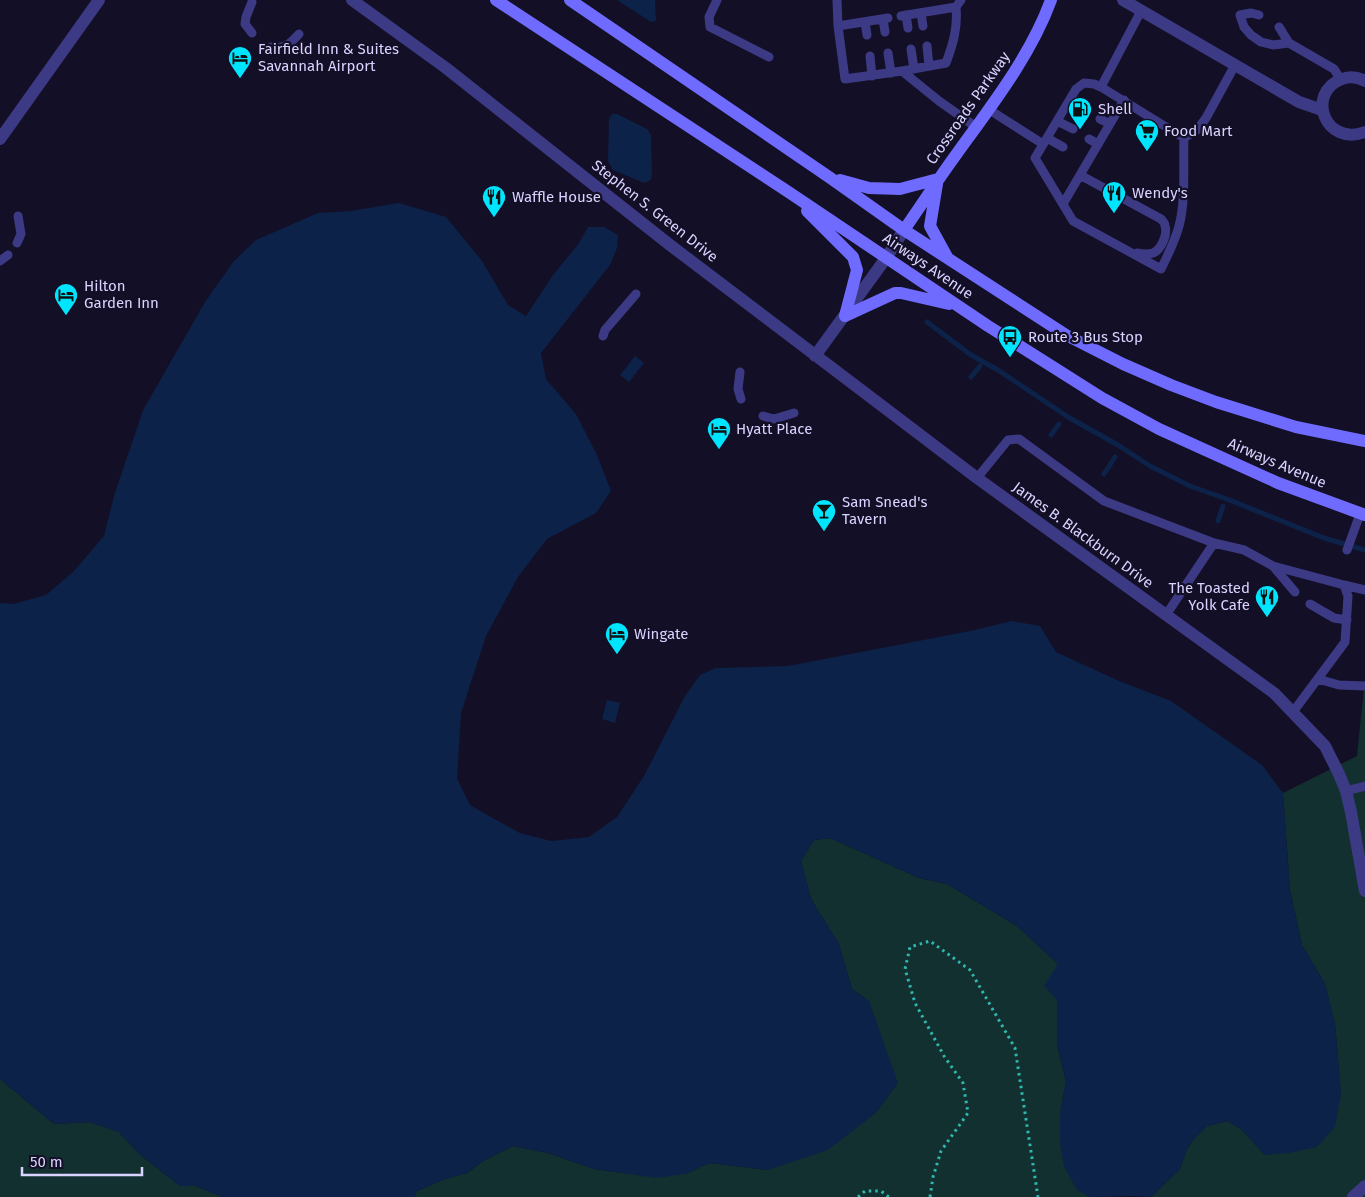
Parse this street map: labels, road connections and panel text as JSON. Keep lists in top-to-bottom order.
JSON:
{
  "streets": {
    "main road": ["Crossroads Parkway", "Airways Avenue"],
    "street": ["Stephen S. Green Drive", "James B. Blackburn Drive"]
  },
  "crossings": [
    ["Crossroads Parkway", "Airways Avenue"],
    ["Stephen S. Green Drive", "James B. Blackburn Drive"]
  ],
  "places": {
    "hotel": [
      "Fairfield Inn & Suites Savannah Airport",
      "Hilton Garden Inn",
      "Hyatt Place",
      "Wingate"
    ],
    "fuel station": ["Shell"],
    "supermarket": ["Food Mart"],
    "restaurant": ["Wendy's", "Waffle House", "The Toasted Yolk Cafe"],
    "bus stop": ["Route 3 Bus Stop"],
    "bar": ["Sam Snead's Tavern"]
  },
  "scale_bar": "50 m"
}
